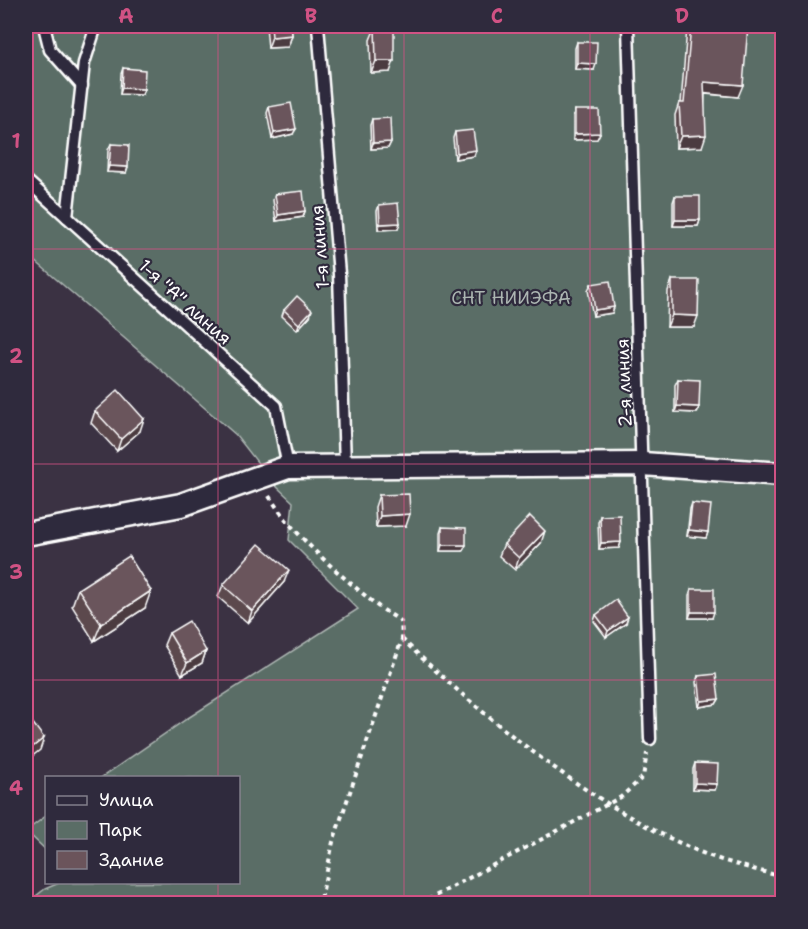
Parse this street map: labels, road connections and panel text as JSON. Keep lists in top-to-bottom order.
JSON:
{
  "streets": {
    "lane": ["1-я линия", "1-я \"А\" линия", "2-я линия"]
  },
  "parks": ["СНТ НИИЭФА"],
  "legend": ["Улица", "Парк", "Здание"],
  "grid": {
    "columns": [
      "A",
      "B",
      "C",
      "D"
    ],
    "rows": [
      "1",
      "2",
      "3",
      "4"
    ]
  }
}
